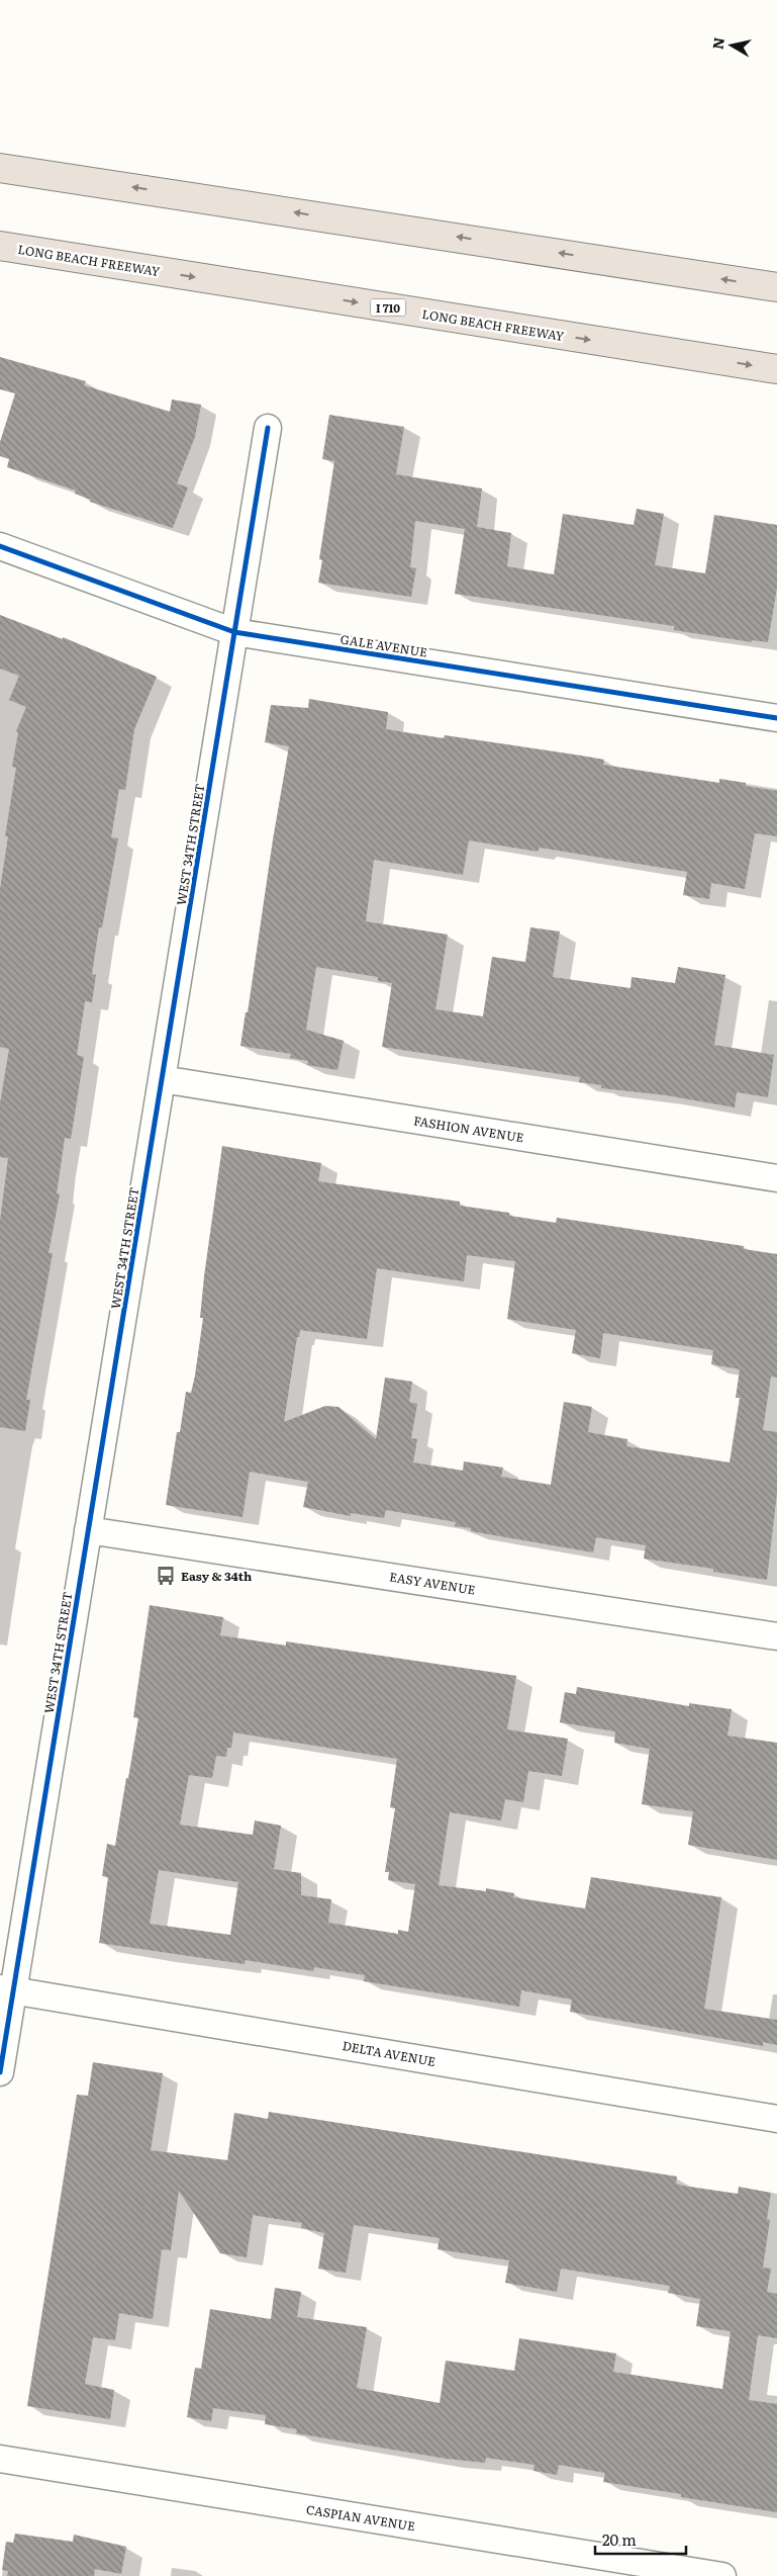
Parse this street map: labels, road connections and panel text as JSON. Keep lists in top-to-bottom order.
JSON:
{
  "streets": {
    "highway": ["LONG BEACH FREEWAY", "I 710"],
    "street": [
      "GALE AVENUE",
      "WEST 34TH STREET",
      "FASHION AVENUE",
      "EASY AVENUE",
      "DELTA AVENUE",
      "CASPIAN AVENUE"
    ]
  },
  "crossings": [
    ["GALE AVENUE", "WEST 34TH STREET"],
    ["WEST 34TH STREET", "FASHION AVENUE"],
    ["WEST 34TH STREET", "EASY AVENUE"],
    ["WEST 34TH STREET", "DELTA AVENUE"]
  ],
  "places": {
    "bus stop": ["Easy & 34th"]
  },
  "scale_bar": "20 m",
  "north": "left"
}
